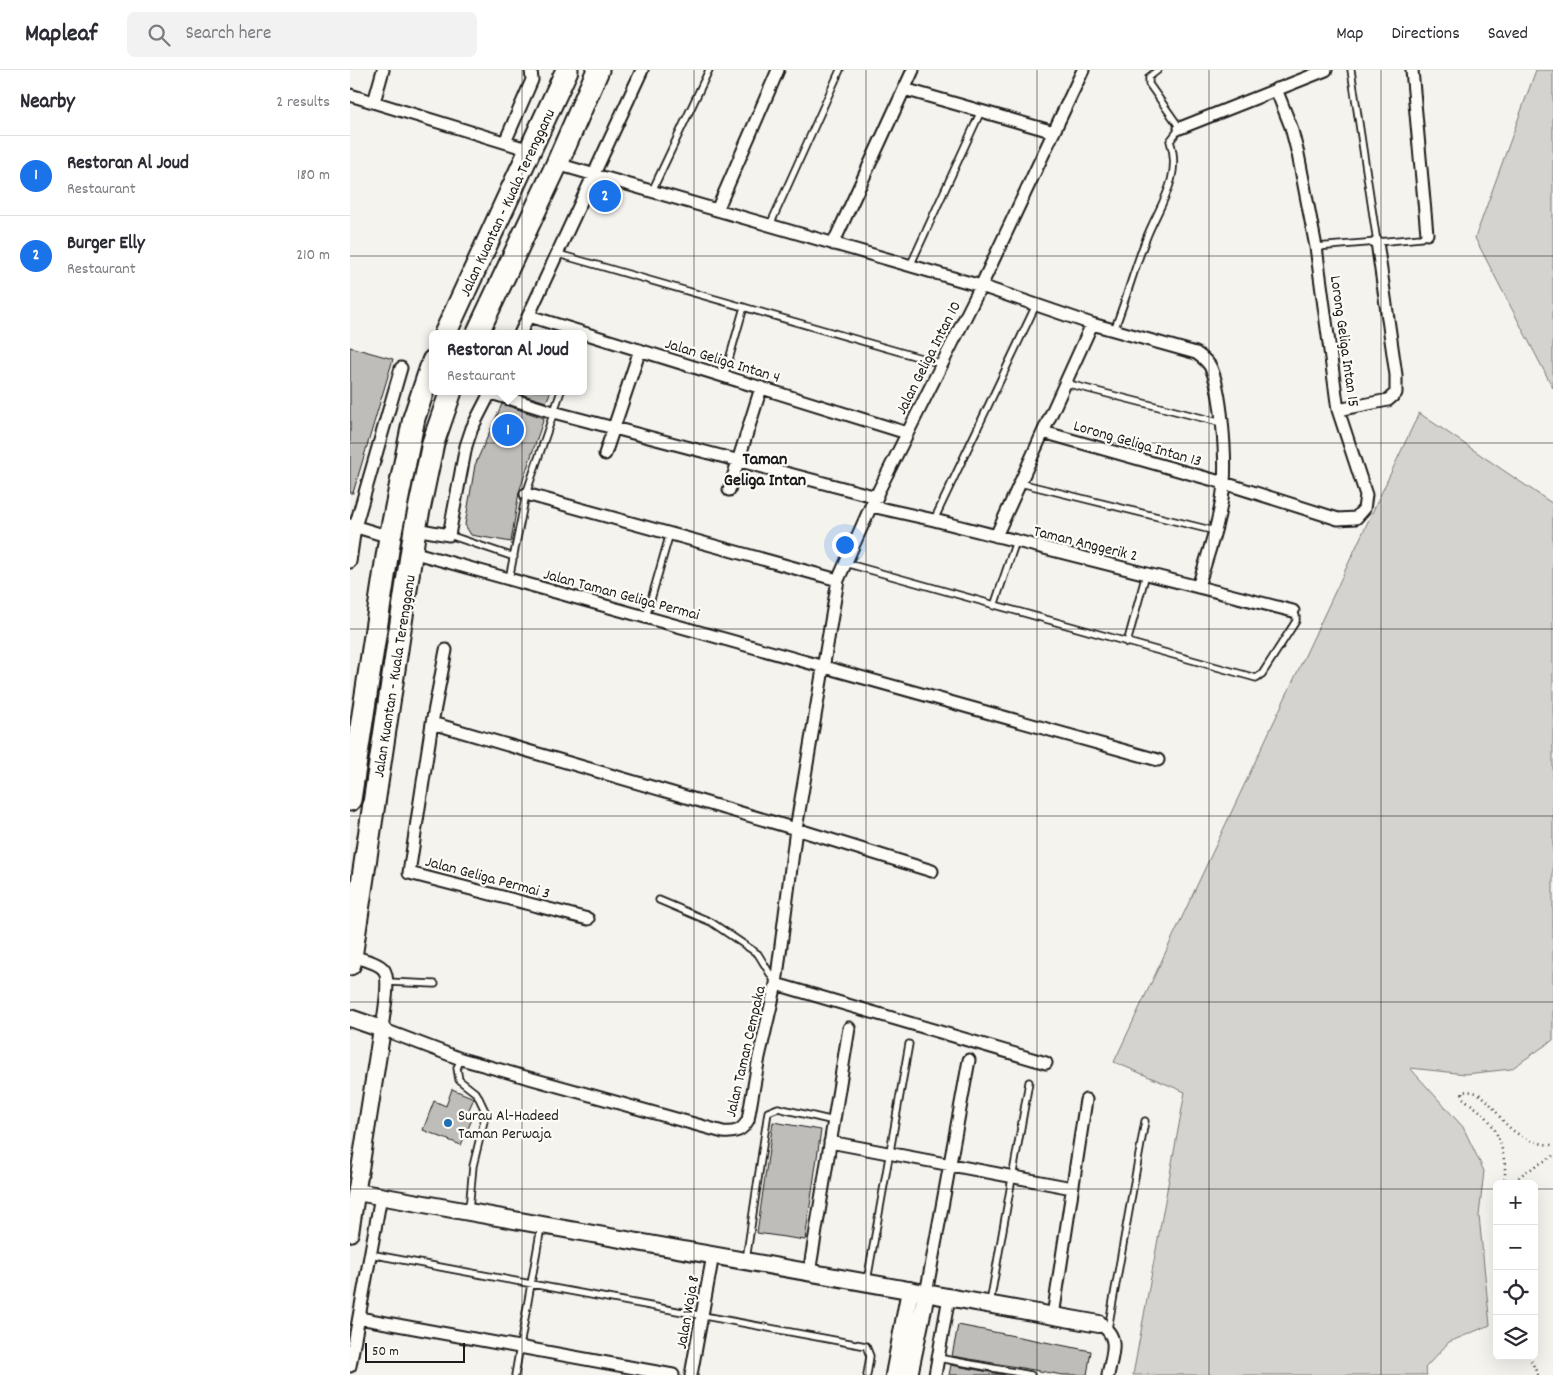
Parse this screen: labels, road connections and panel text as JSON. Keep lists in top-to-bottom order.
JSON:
{
  "streets": {
    "highway": ["Jalan Kuantan - Kuala Terengganu"],
    "street": [
      "Lorong Geliga Intan 15",
      "Jalan Geliga Intan 10",
      "Jalan Geliga Intan 4",
      "Lorong Geliga Intan 13",
      "Taman Anggerik 2",
      "Jalan Taman Geliga Permai",
      "Jalan Geliga Permai 3",
      "Jalan Taman Cempaka",
      "Jalan Waja 8"
    ]
  },
  "crossings": [
    ["Jalan Kuantan - Kuala Terengganu", "Jalan Taman Geliga Permai"],
    ["Lorong Geliga Intan 15", "Lorong Geliga Intan 13"],
    ["Jalan Geliga Intan 10", "Jalan Geliga Intan 4"],
    ["Jalan Geliga Intan 10", "Taman Anggerik 2"],
    ["Jalan Geliga Intan 10", "Jalan Taman Geliga Permai"],
    ["Jalan Geliga Intan 10", "Jalan Taman Cempaka"],
    ["Jalan Taman Geliga Permai", "Jalan Taman Cempaka"]
  ],
  "districts": ["Taman Geliga Intan"],
  "places": ["Surau Al-Hadeed Taman Perwaja"],
  "scale_bar": "50 m",
  "page": {
    "header": "Mapleaf",
    "search": "Search here",
    "nav": ["Map", "Directions", "Saved"],
    "heading": ["Nearby", "2 results"],
    "list": [
      {
        "mark": "1",
        "name": "Restoran Al Joud",
        "note": "Restaurant",
        "value": "180 m"
      },
      {
        "mark": "2",
        "name": "Burger Elly",
        "note": "Restaurant",
        "value": "210 m"
      }
    ],
    "pins": ["2", "1"],
    "popup": ["Restoran Al Joud", "Restaurant"],
    "map_buttons": ["+", "−"],
    "scale": "50 m"
  }
}
